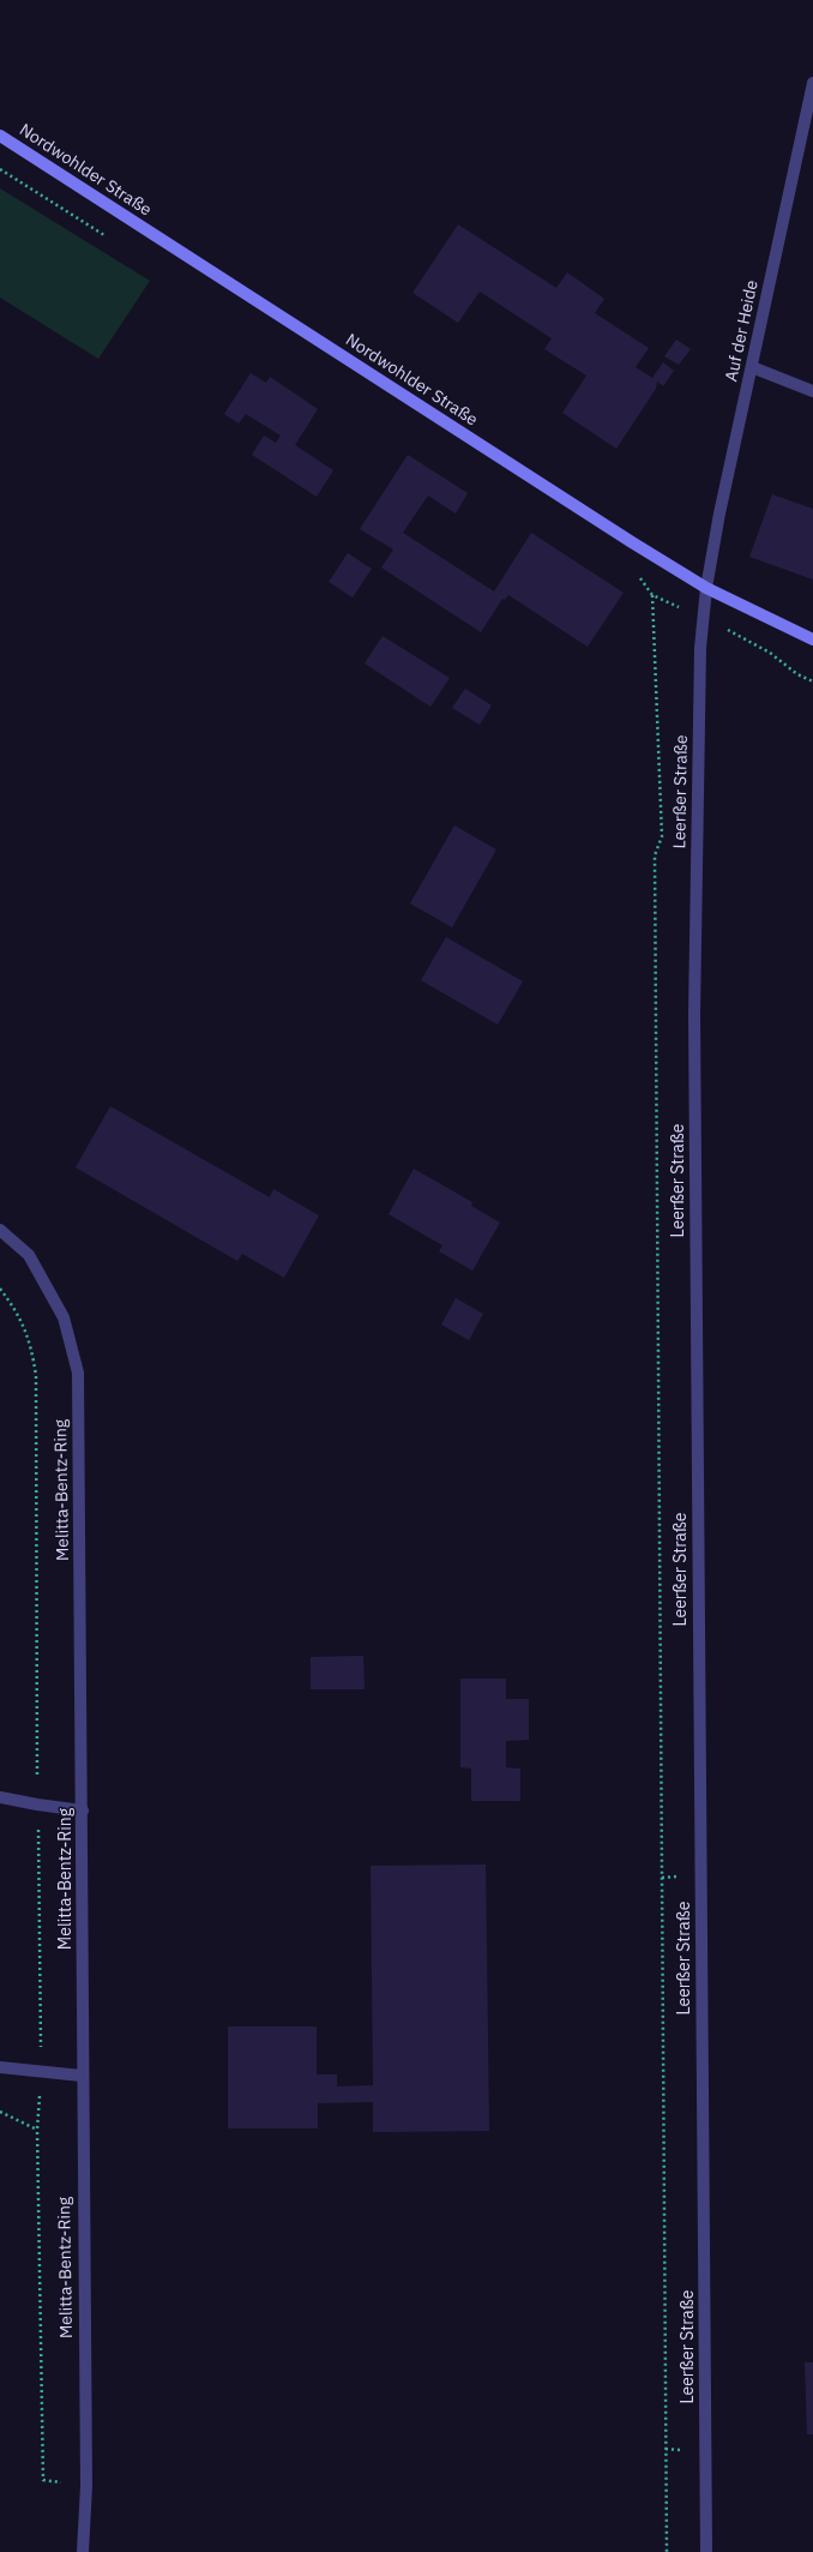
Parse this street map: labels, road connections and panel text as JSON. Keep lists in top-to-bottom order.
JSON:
{
  "streets": {
    "main road": ["Nordwohlder Straße"],
    "street": ["Auf der Heide", "Leerßer Straße", "Melitta-Bentz-Ring"]
  },
  "crossings": [
    ["Nordwohlder Straße", "Auf der Heide"],
    ["Nordwohlder Straße", "Leerßer Straße"],
    ["Auf der Heide", "Leerßer Straße"]
  ]
}
